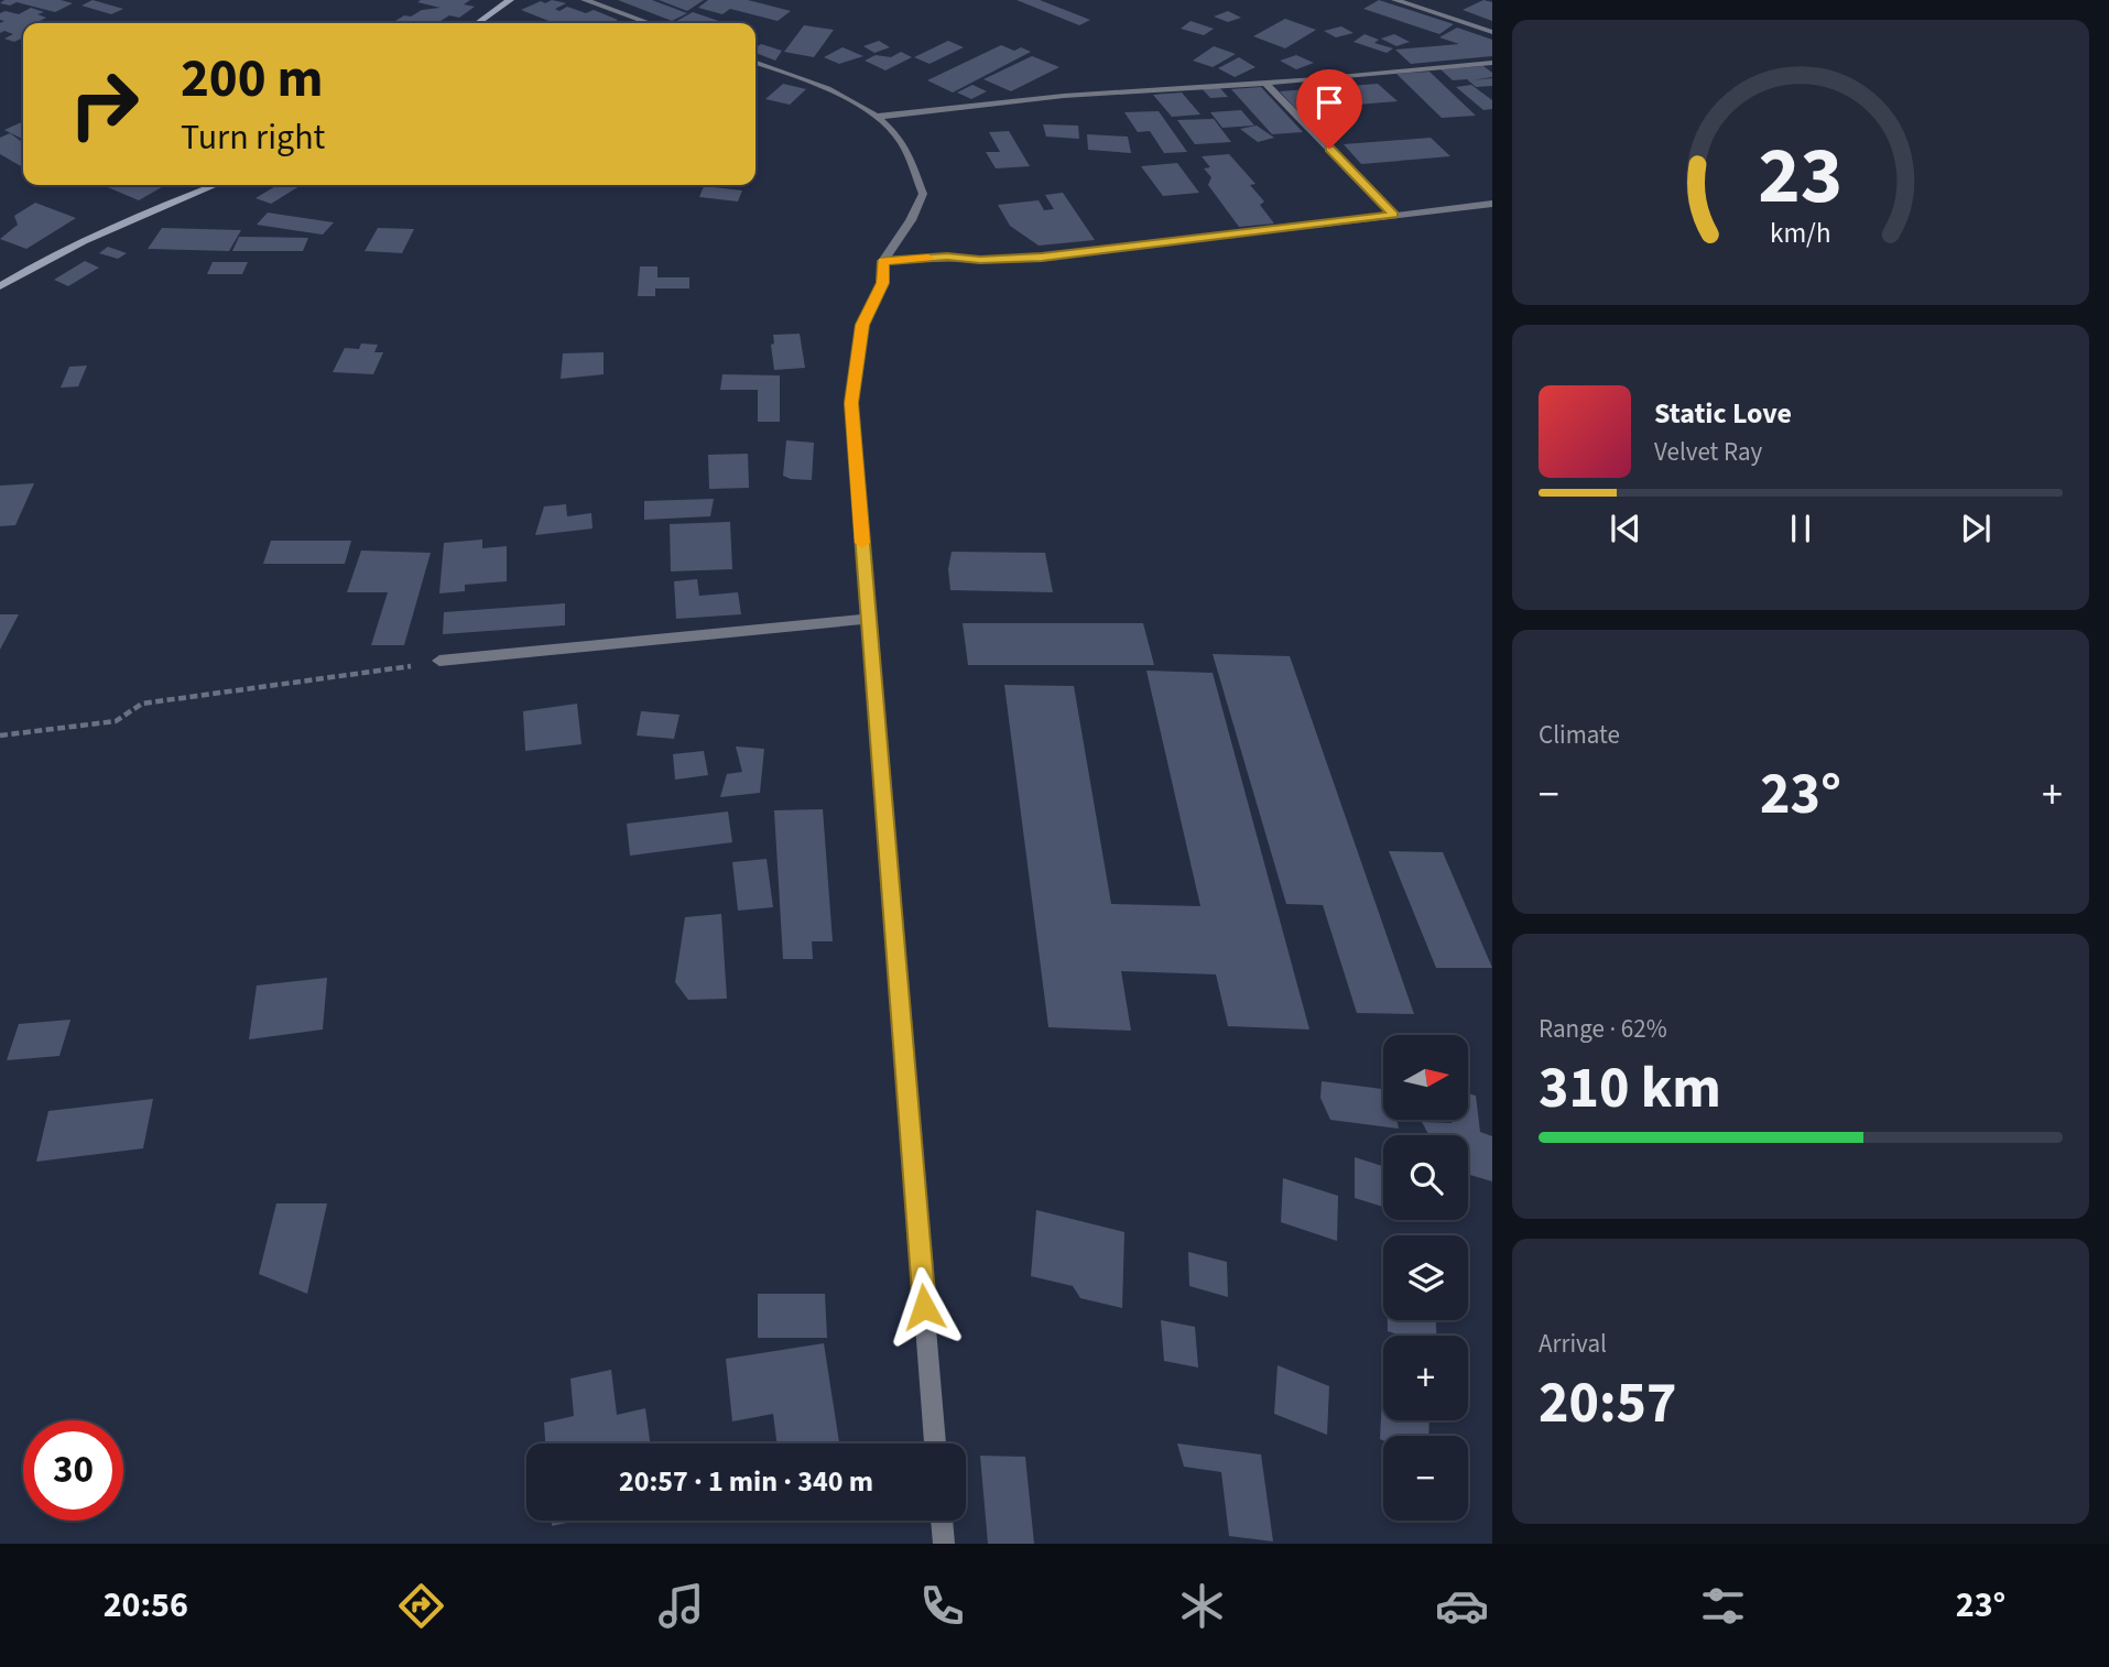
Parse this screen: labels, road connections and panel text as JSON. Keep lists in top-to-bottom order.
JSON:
{
  "north": "right",
  "page": {
    "turn": ["200 m", "Turn right"],
    "song": ["Static Love", "Velvet Ray"],
    "tile": [
      "Climate",
      ["Range · 62%", "310 km"],
      ["Arrival", "20:57"]
    ],
    "heat": ["−", "23°", "+"],
    "map_buttons": ["+", "−"],
    "limit": "30",
    "trip": "20:57 · 1 min · 340 m",
    "tabs": ["20:56", "23°"],
    "gauge": ["23", "km/h"]
  }
}
